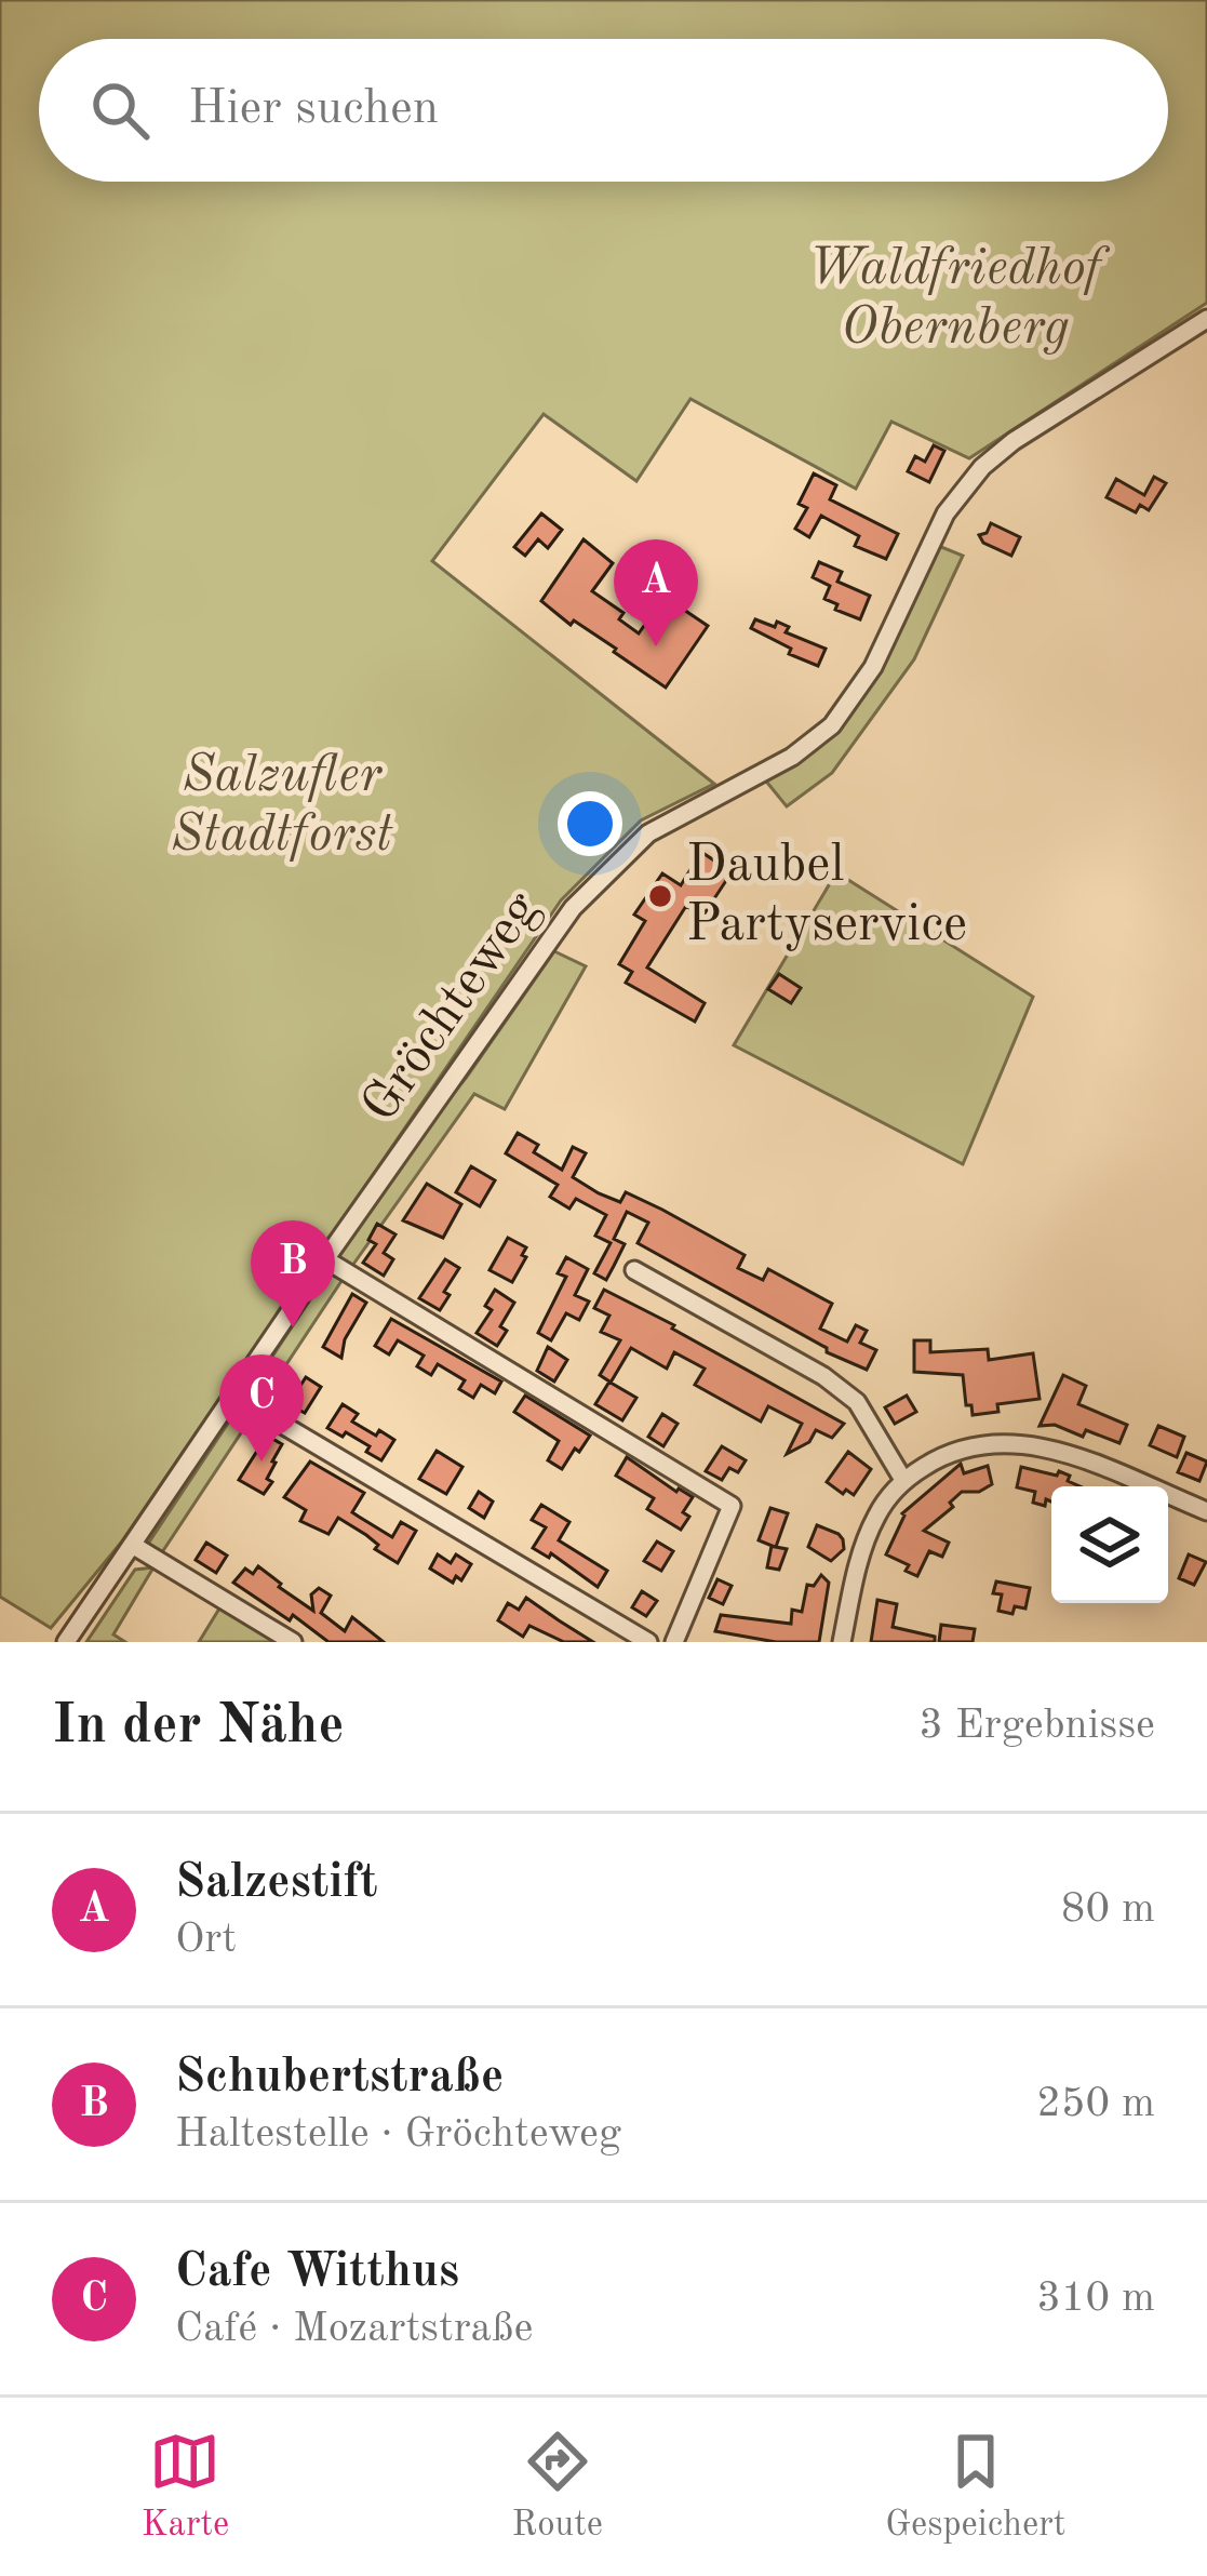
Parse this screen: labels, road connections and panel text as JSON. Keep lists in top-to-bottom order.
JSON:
{
  "streets": {
    "street": ["Gröchteweg"]
  },
  "parks": ["Waldfriedhof Obernberg", "Salzufler Stadtforst"],
  "places": ["Daubel Partyservice"],
  "page": {
    "search": "Hier suchen",
    "pins": ["A", "B", "C"],
    "heading": ["In der Nähe", "3 Ergebnisse"],
    "list": [
      {
        "mark": "A",
        "name": "Salzestift",
        "note": "Ort",
        "value": "80 m"
      },
      {
        "mark": "B",
        "name": "Schubertstraße",
        "note": "Haltestelle · Gröchteweg",
        "value": "250 m"
      },
      {
        "mark": "C",
        "name": "Cafe Witthus",
        "note": "Café · Mozartstraße",
        "value": "310 m"
      }
    ],
    "nav": ["Karte", "Route", "Gespeichert"]
  }
}
